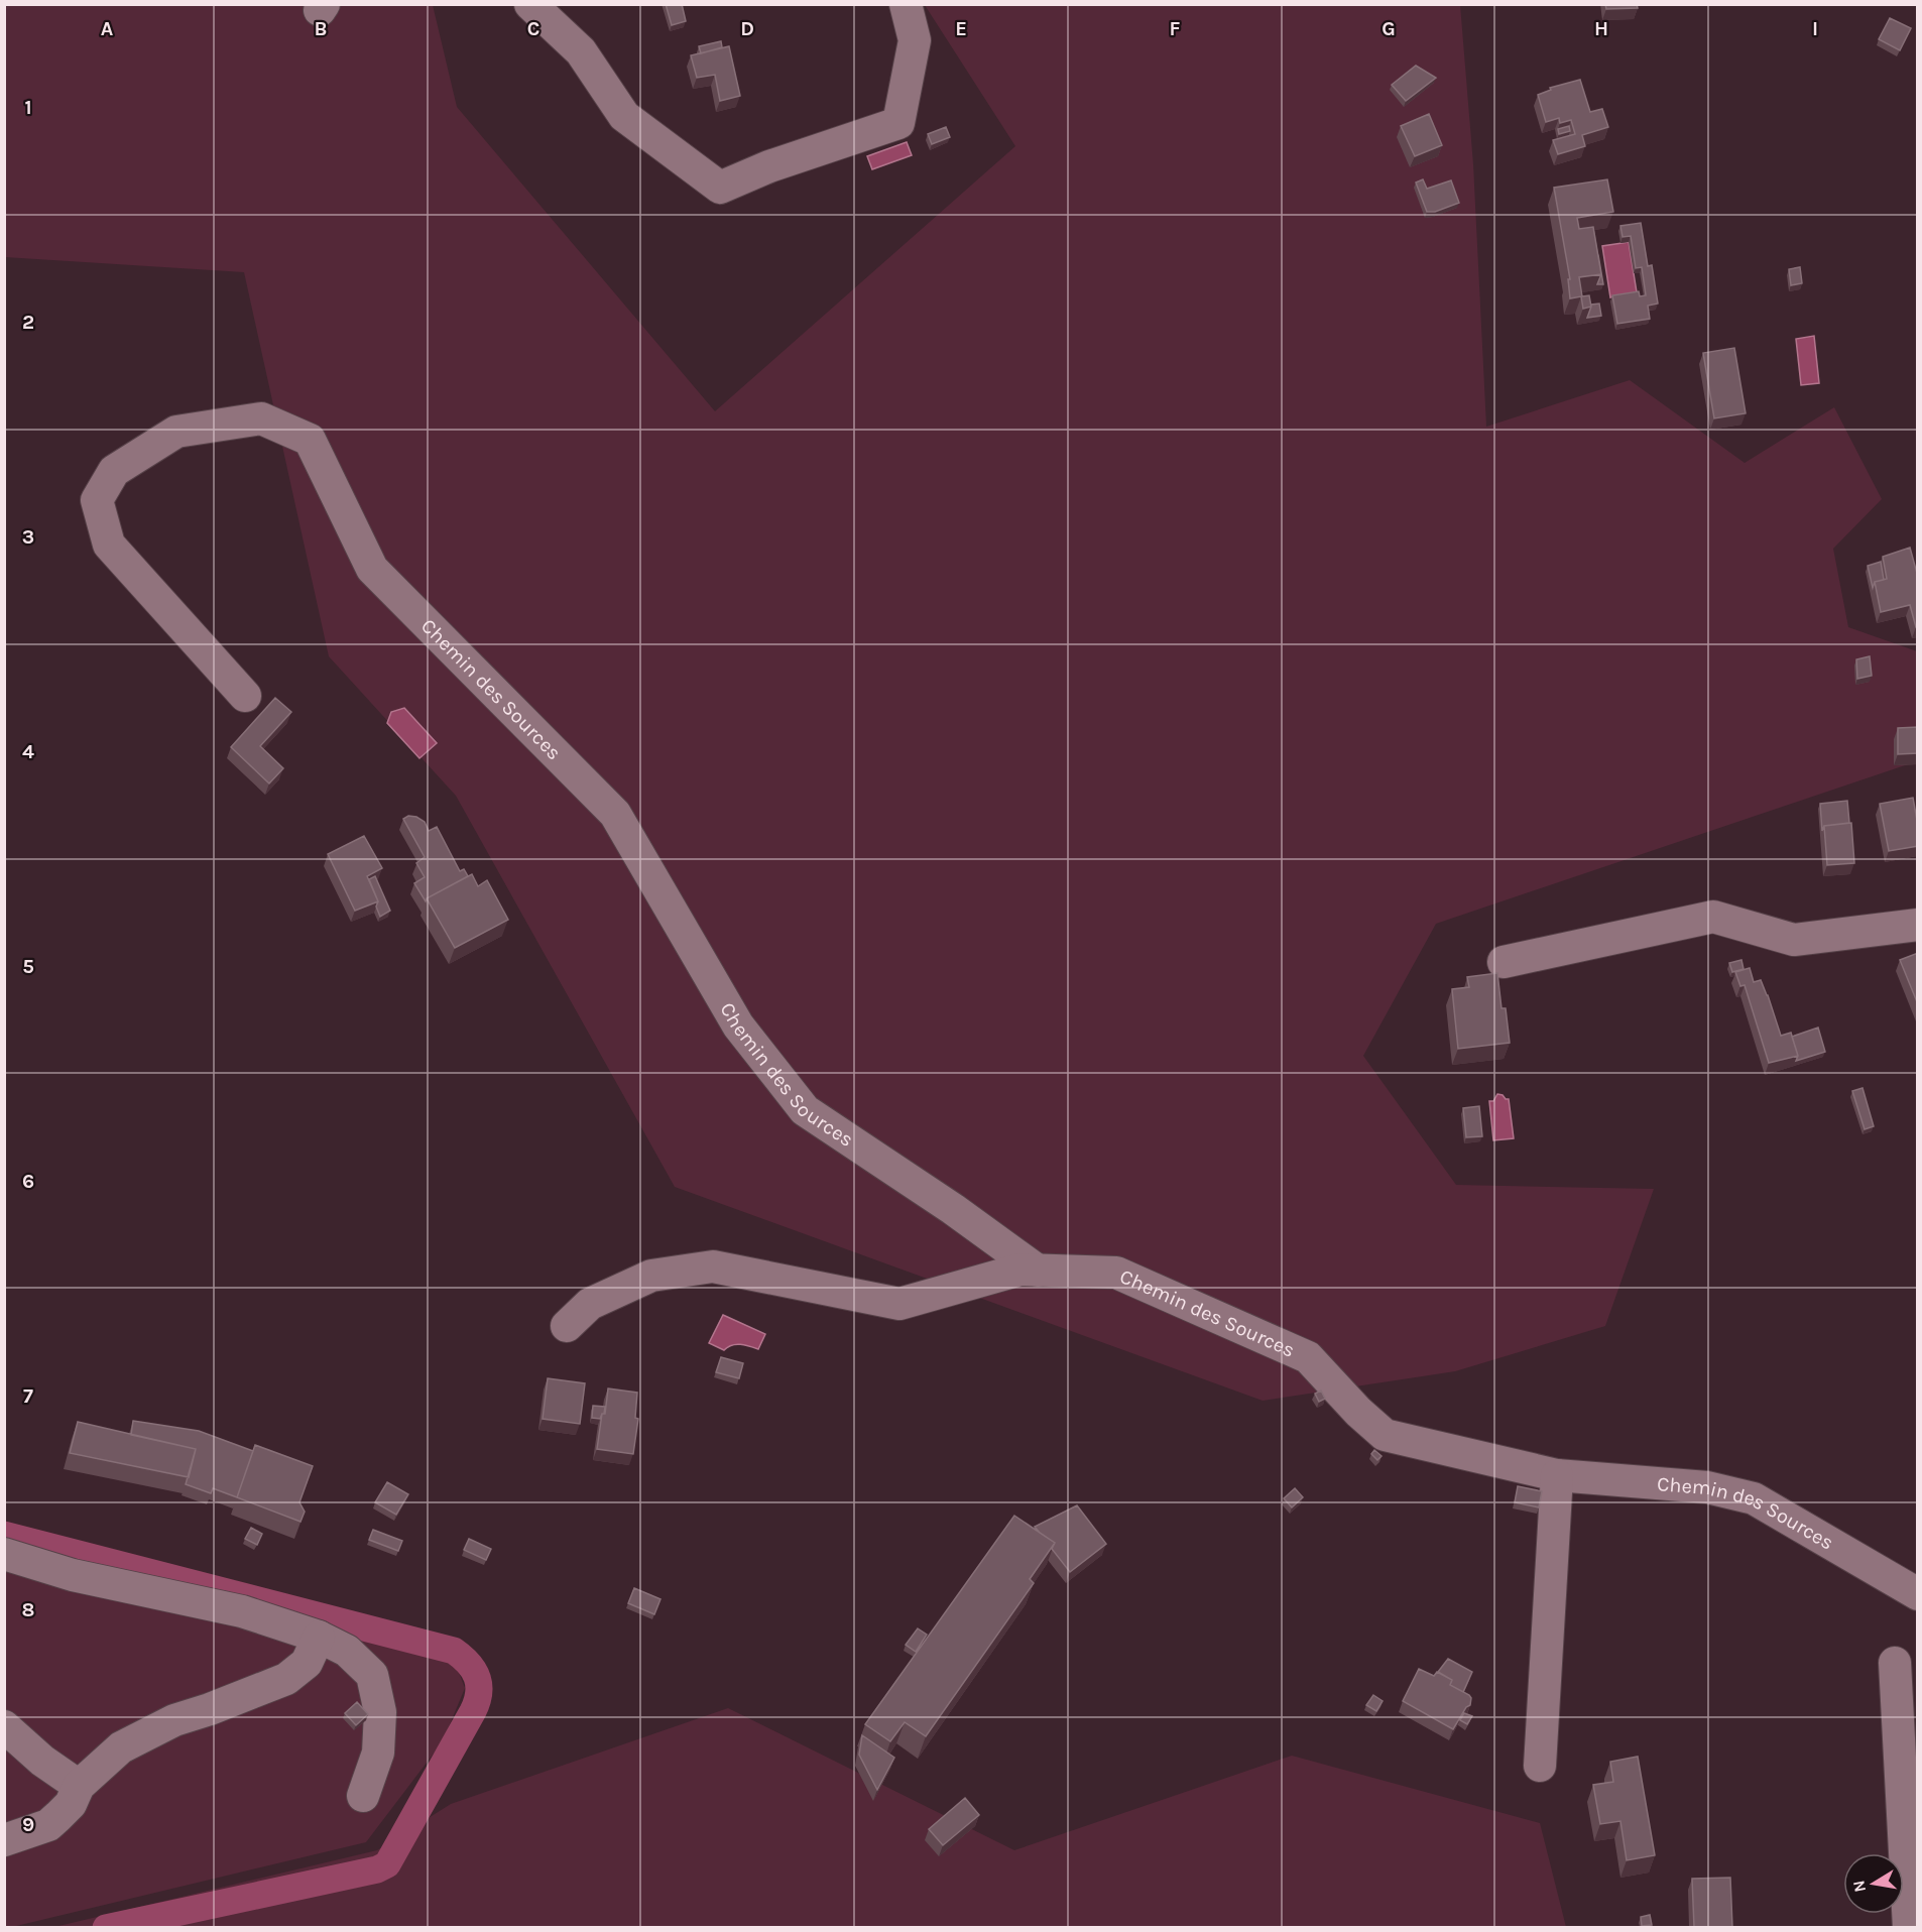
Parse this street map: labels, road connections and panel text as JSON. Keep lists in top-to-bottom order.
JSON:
{
  "streets": {
    "street": ["Chemin des Sources"]
  },
  "north": "left",
  "grid": {
    "columns": [
      "A",
      "B",
      "C",
      "D",
      "E",
      "F",
      "G",
      "H",
      "I"
    ],
    "rows": [
      "1",
      "2",
      "3",
      "4",
      "5",
      "6",
      "7",
      "8",
      "9"
    ]
  }
}
